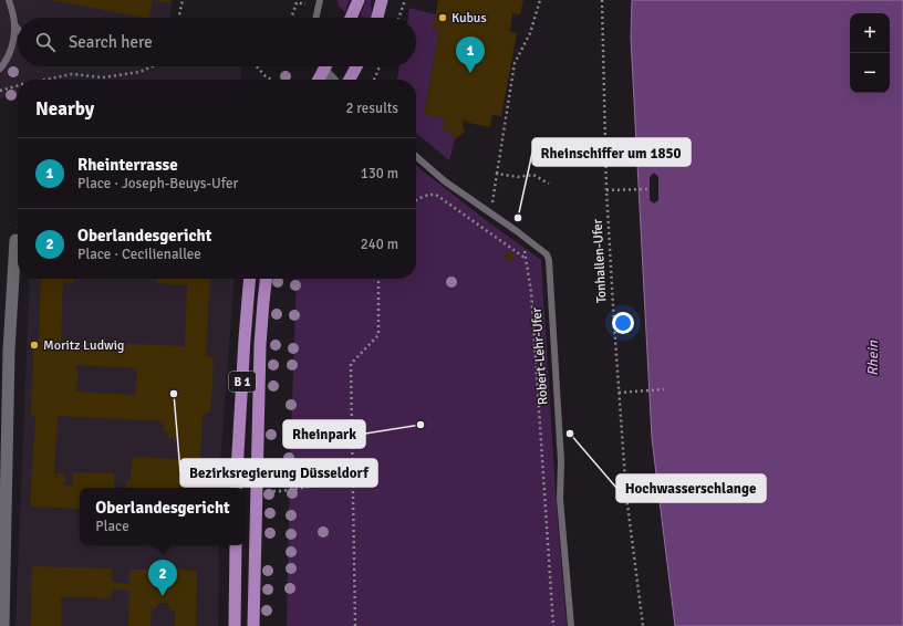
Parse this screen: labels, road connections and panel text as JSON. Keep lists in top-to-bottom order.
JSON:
{
  "streets": {
    "main road": ["B 1"],
    "lane": ["Robert-Lehr-Ufer"],
    "path": ["Tonhallen-Ufer"]
  },
  "water": ["Rhein"],
  "places": [
    "Kubus",
    "Rheinschiffer um 1850",
    "Moritz Ludwig",
    "Bezirksregierung Düsseldorf",
    "Rheinpark",
    "Hochwasserschlange"
  ],
  "page": {
    "map_buttons": ["+", "−"],
    "search": "Search here",
    "pins": ["1", "2"],
    "heading": ["Nearby", "2 results"],
    "list": [
      {
        "mark": "1",
        "name": "Rheinterrasse",
        "note": "Place · Joseph-Beuys-Ufer",
        "value": "130 m"
      },
      {
        "mark": "2",
        "name": "Oberlandesgericht",
        "note": "Place · Cecilienallee",
        "value": "240 m"
      }
    ],
    "popup": ["Oberlandesgericht", "Place"]
  }
}
